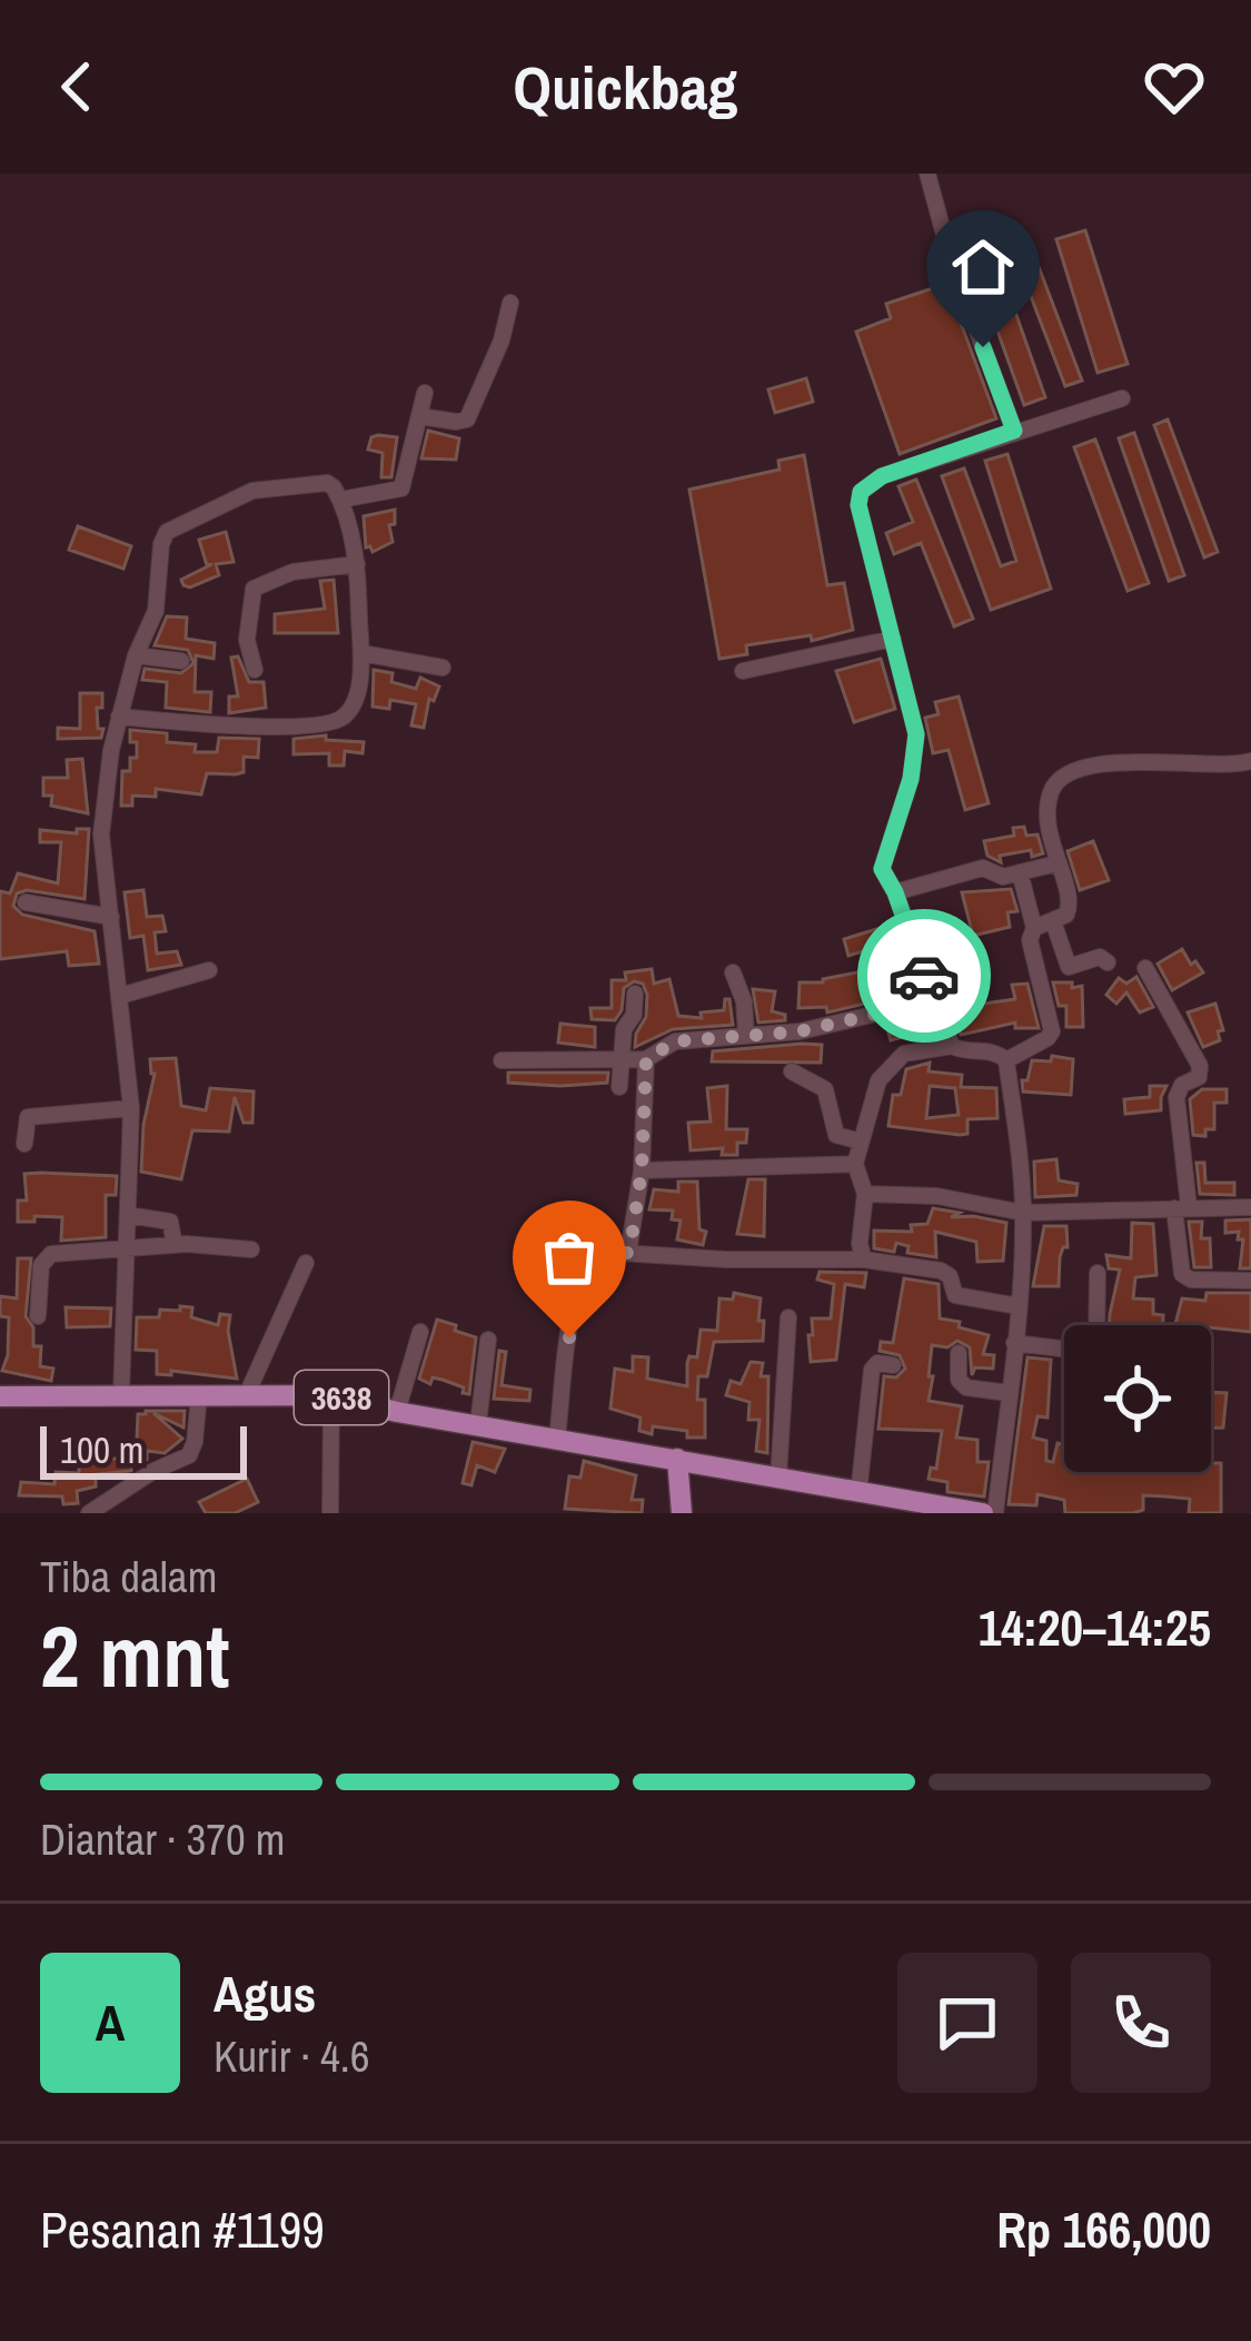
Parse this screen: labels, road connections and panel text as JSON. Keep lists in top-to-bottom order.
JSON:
{
  "streets": {
    "main road": ["3638"]
  },
  "scale_bar": "100 m",
  "page": {
    "header": "Quickbag",
    "scale": "100 m",
    "heading": ["2 mnt", "Tiba dalam", "14:20–14:25"],
    "panel": [
      "Agus",
      "Kurir · 4.6",
      "Pesanan #1199",
      "Rp 166,000"
    ],
    "bar": "Diantar · 370 m",
    "round": "A"
  }
}
